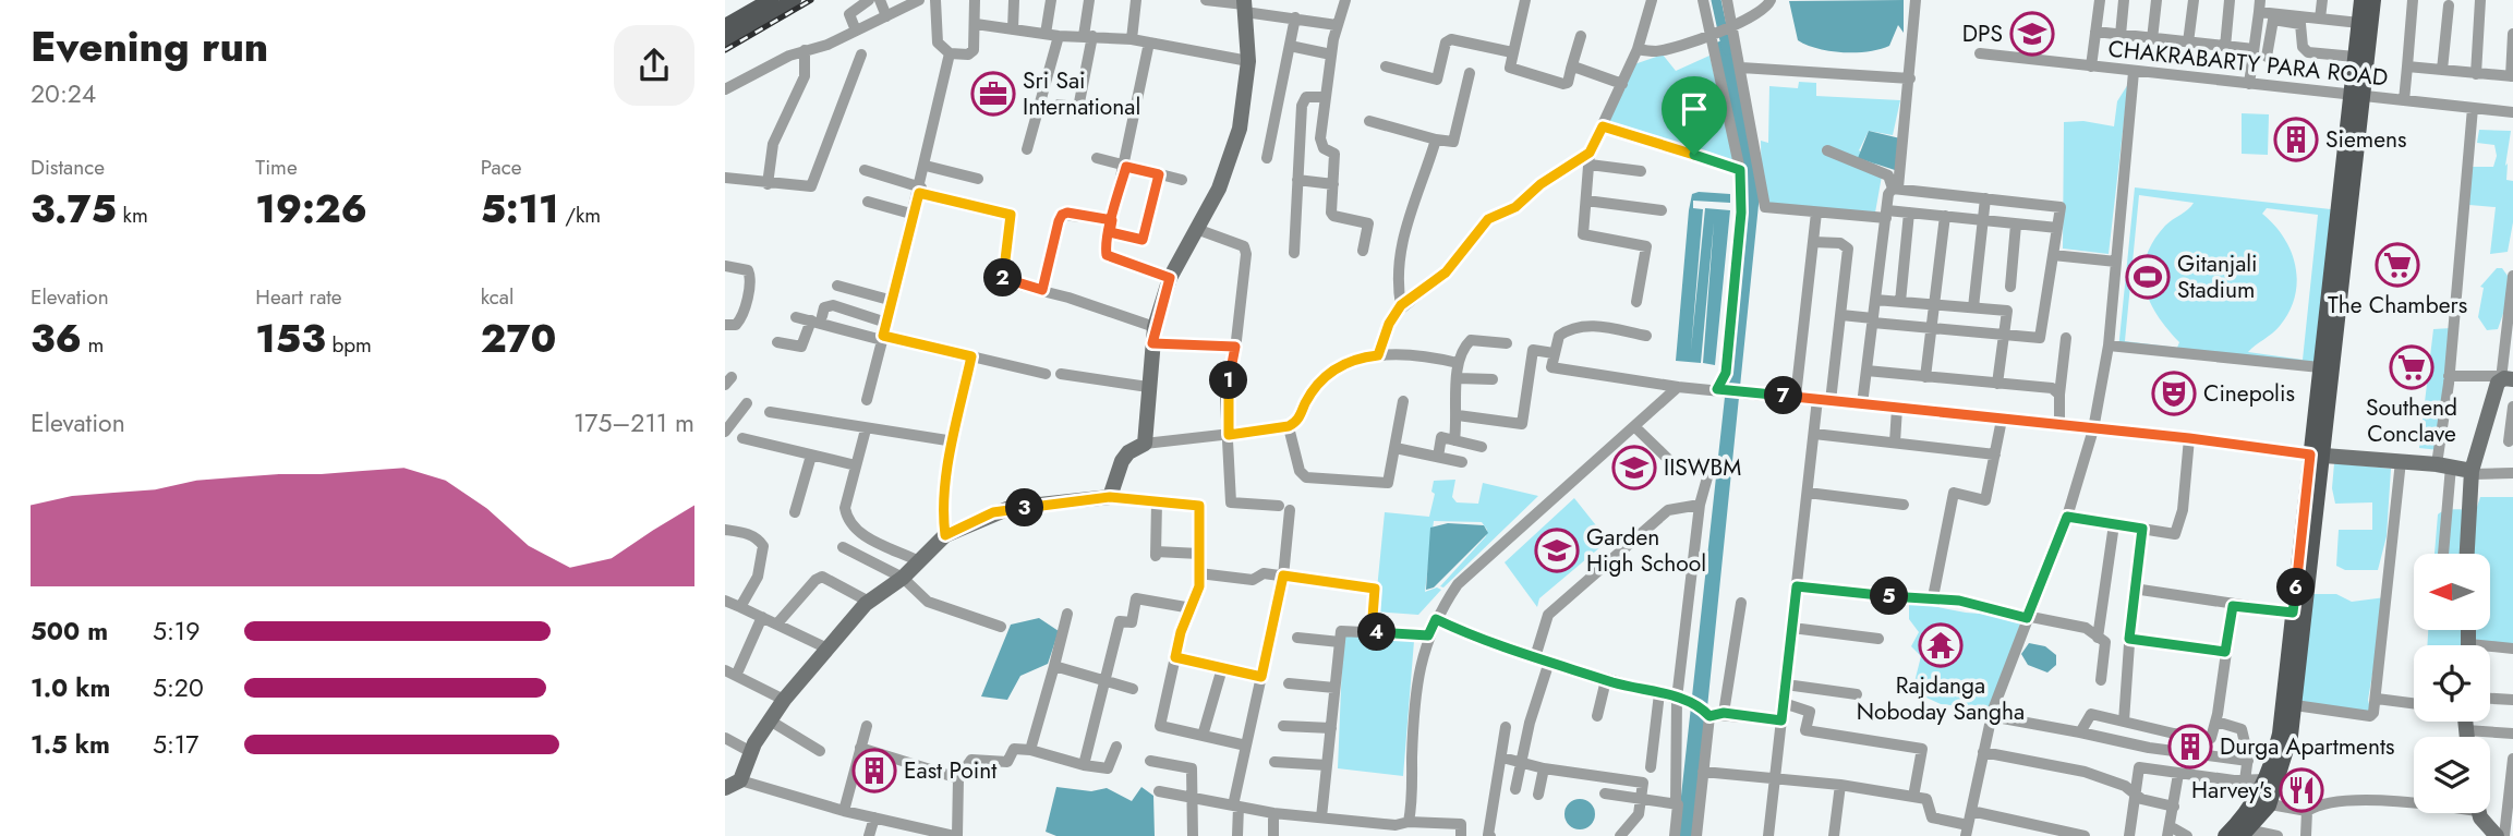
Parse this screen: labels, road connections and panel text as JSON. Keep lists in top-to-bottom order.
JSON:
{
  "streets": {
    "street": ["CHAKRABARTY PARA ROAD"]
  },
  "places": {
    "school or university": ["DPS", "IISWBM", "Garden High School"],
    "office": ["Sri Sai International"],
    "building": ["Siemens", "Durga Apartments", "East Point"],
    "supermarket": ["The Chambers", "Southend Conclave"],
    "sports": ["Gitanjali Stadium"],
    "theatre": ["Cinepolis"],
    "temple": ["Rajdanga Noboday Sangha"],
    "restaurant": ["Harvey's"]
  },
  "north": "left",
  "page": {
    "heading": ["Evening run", "20:24"],
    "stats": [
      ["Distance", "3.75 km"],
      ["Time", "19:26"],
      ["Pace", "5:11 /km"],
      ["Elevation", "36 m"],
      ["Heart rate", "153 bpm"],
      ["kcal", "270"]
    ],
    "pins": [
      "2",
      "1",
      "7",
      "3",
      "6",
      "5",
      "4"
    ],
    "chart": ["Elevation", "175–211 m"],
    "list": [
      {
        "name": "500 m",
        "note": "5:19"
      },
      {
        "name": "1.0 km",
        "note": "5:20"
      },
      {
        "name": "1.5 km",
        "note": "5:17"
      }
    ]
  }
}
